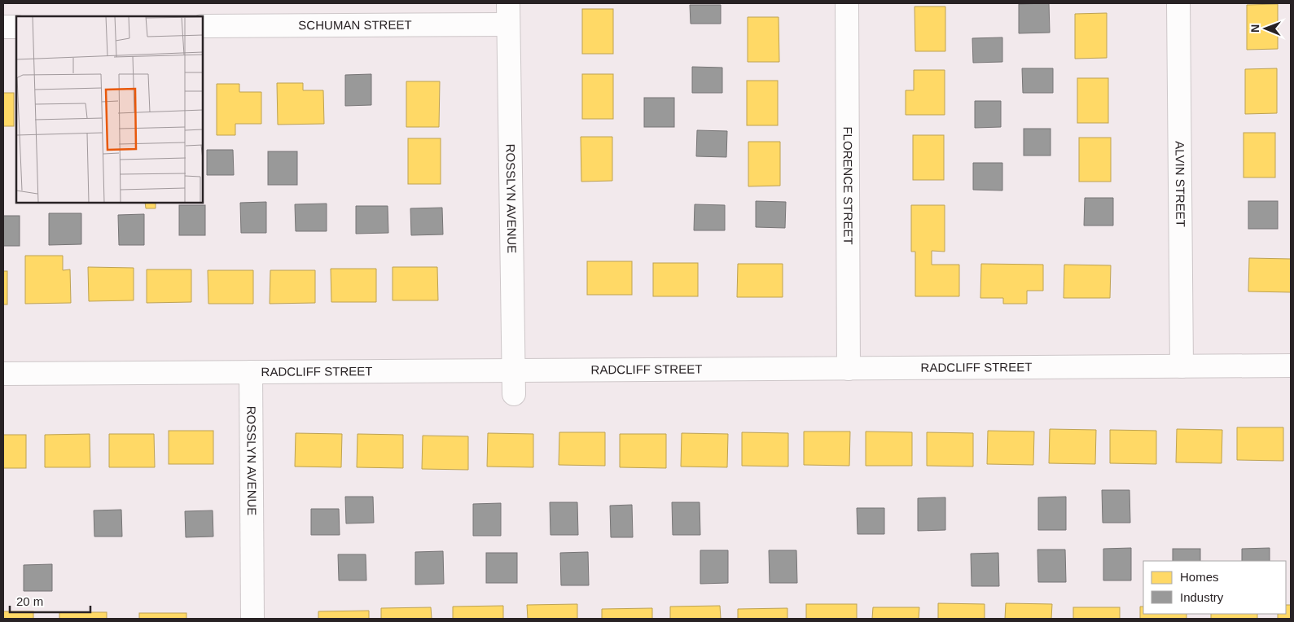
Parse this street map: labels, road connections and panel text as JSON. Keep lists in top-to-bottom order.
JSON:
{
  "streets": {
    "street": [
      "SCHUMAN STREET",
      "ALVIN STREET",
      "FLORENCE STREET",
      "ROSSLYN AVENUE",
      "RADCLIFF STREET"
    ]
  },
  "crossings": [
    ["SCHUMAN STREET", "ROSSLYN AVENUE"],
    ["ALVIN STREET", "RADCLIFF STREET"],
    ["FLORENCE STREET", "RADCLIFF STREET"],
    ["ROSSLYN AVENUE", "RADCLIFF STREET"]
  ],
  "legend": ["Homes", "Industry"],
  "scale_bar": "20 m",
  "north": "left"
}
